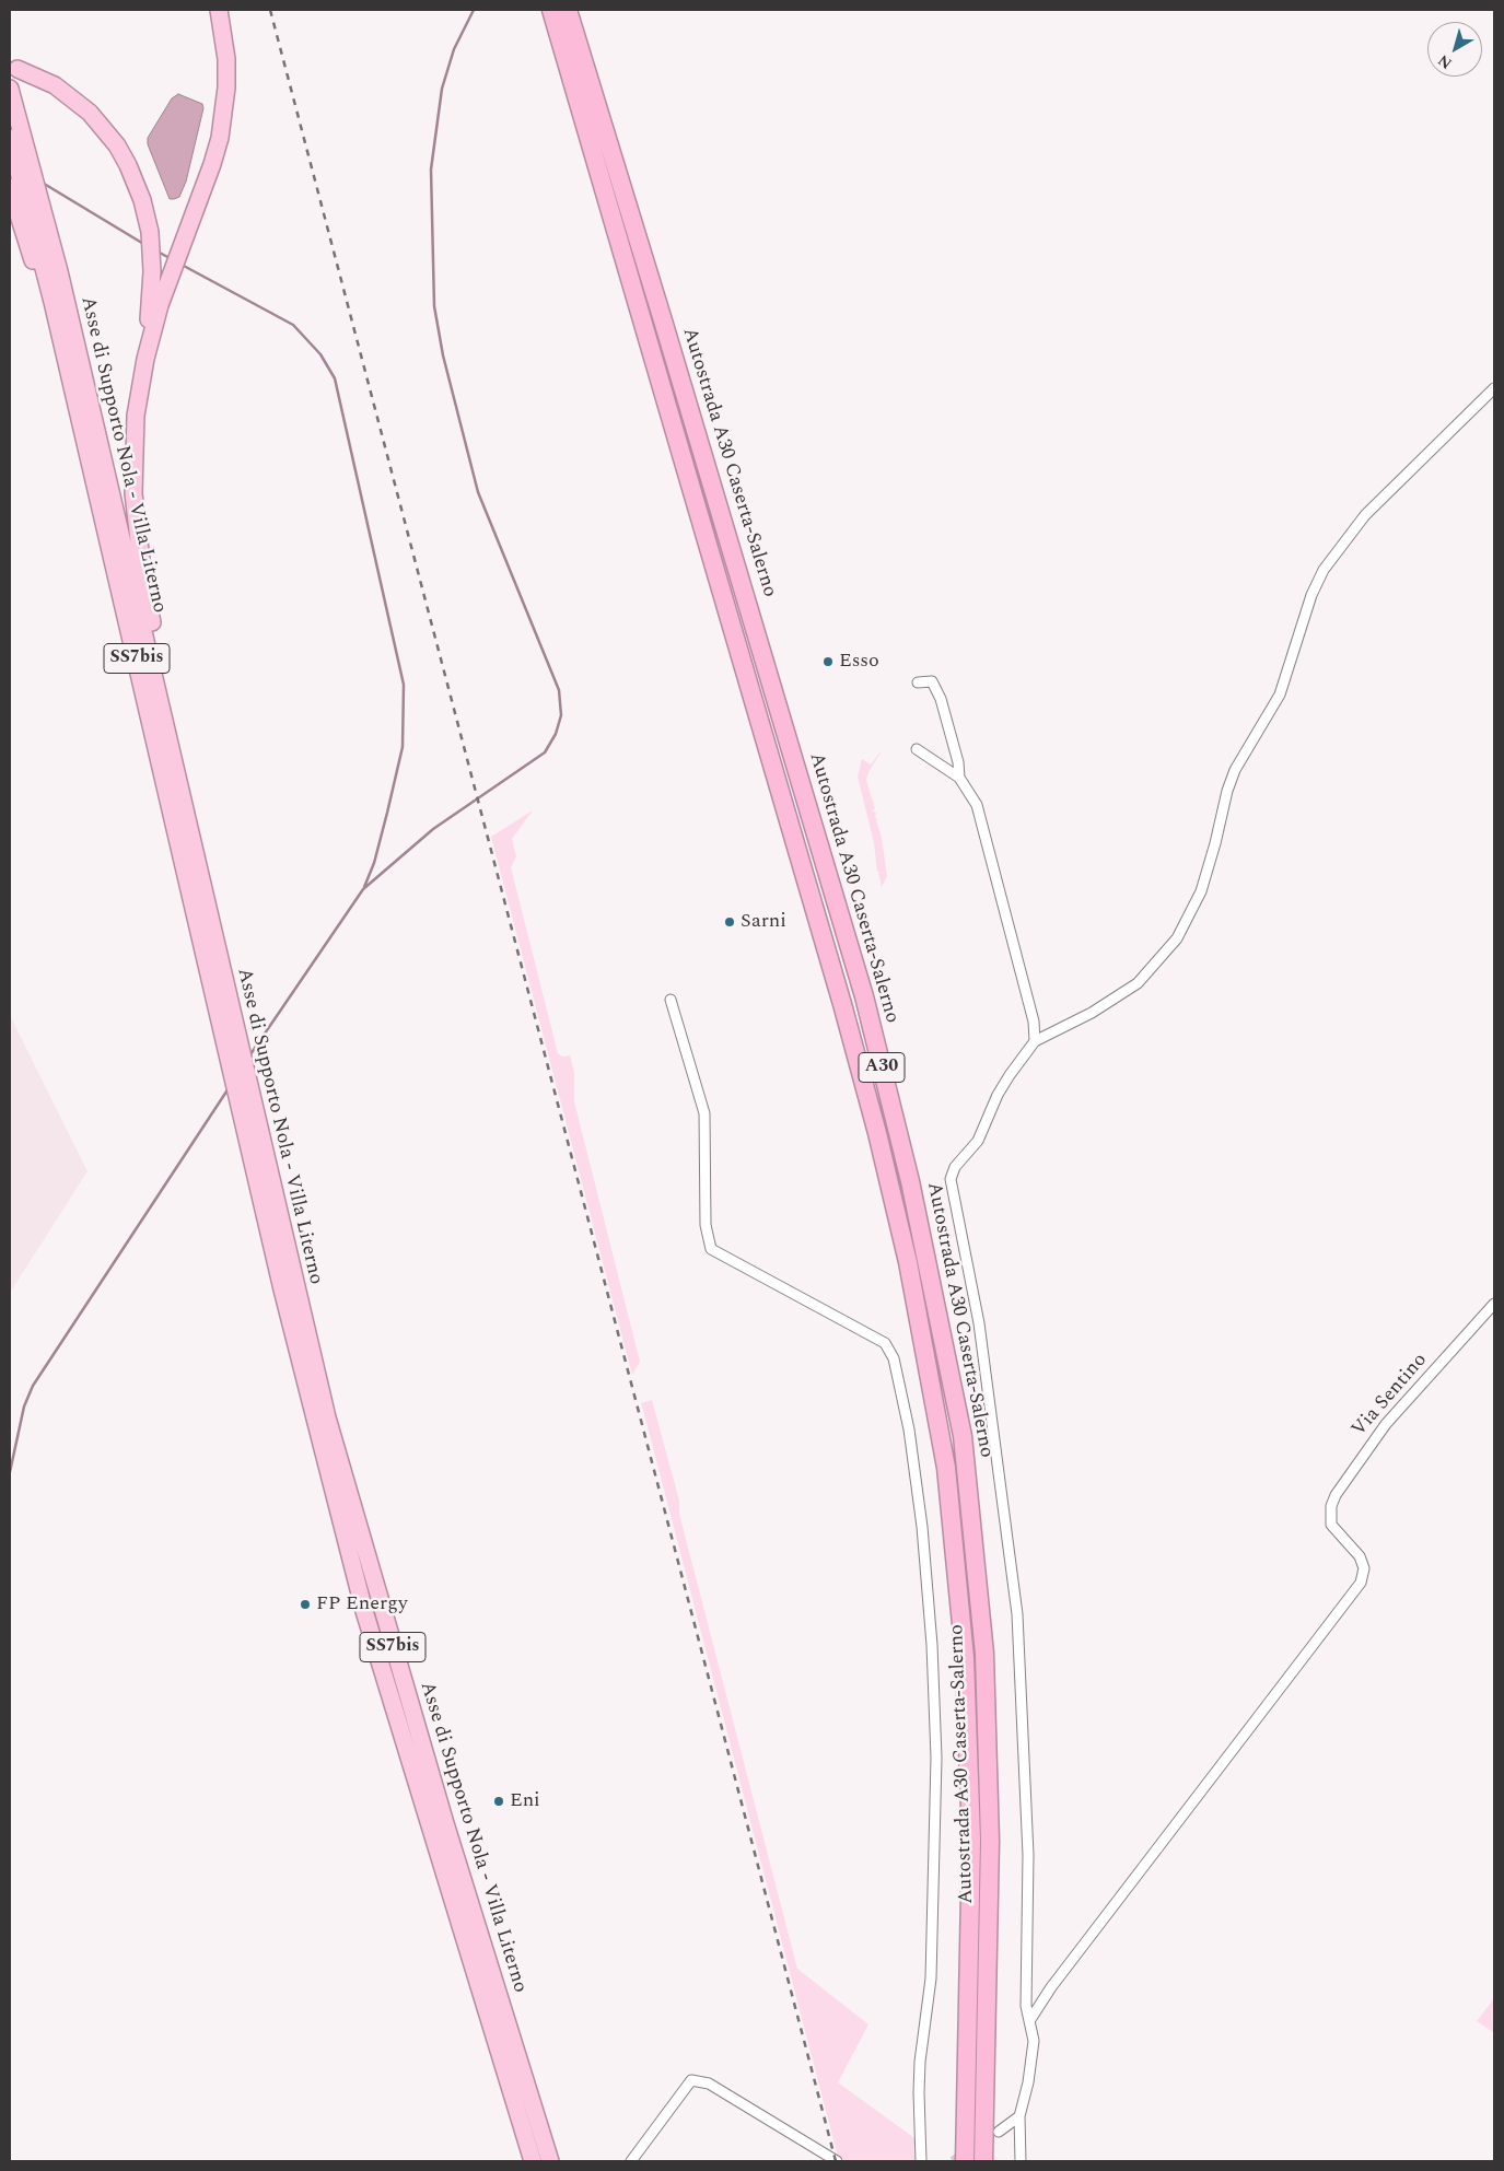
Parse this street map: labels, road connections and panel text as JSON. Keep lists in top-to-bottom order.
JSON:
{
  "streets": {
    "highway": [
      "Asse di Supporto Nola - Villa Literno",
      "Autostrada A30 Caserta-Salerno",
      "SS7bis",
      "A30"
    ],
    "street": ["Via Sentino"]
  },
  "places": [
    "Esso",
    "Sarni",
    "FP Energy",
    "Eni"
  ],
  "north": "bottom left"
}
